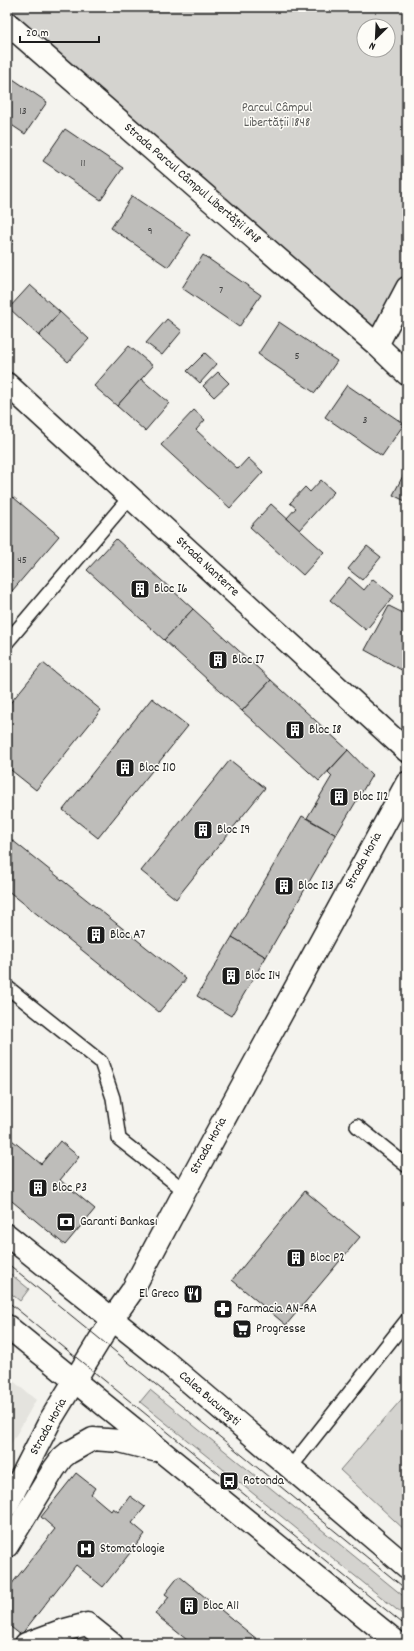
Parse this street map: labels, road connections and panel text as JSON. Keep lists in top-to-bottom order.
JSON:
{
  "streets": {
    "street": [
      "Strada Parcul Câmpul Libertății 1848",
      "Strada Nanterre",
      "Strada Horia",
      "Calea București"
    ]
  },
  "crossings": [
    ["Strada Horia", "Calea București"]
  ],
  "parks": ["Parcul Câmpul Libertății 1848"],
  "places": {
    "building": [
      "Bloc I6",
      "Bloc I7",
      "Bloc I8",
      "Bloc I10",
      "Bloc I12",
      "Bloc I9",
      "Bloc I13",
      "Bloc A7",
      "Bloc I14",
      "Bloc P3",
      "Bloc P2",
      "Bloc A11"
    ],
    "bank": ["Garanti Bankası"],
    "restaurant": ["El Greco"],
    "pharmacy": ["Farmacia AN-RA"],
    "supermarket": ["Progresse"],
    "bus stop": ["Rotonda"],
    "hospital": ["Stomatologie"]
  },
  "house_numbers": [
    "13",
    "11",
    "9",
    "7",
    "5",
    "3",
    "45"
  ],
  "scale_bar": "20 m",
  "north": "bottom left"
}
